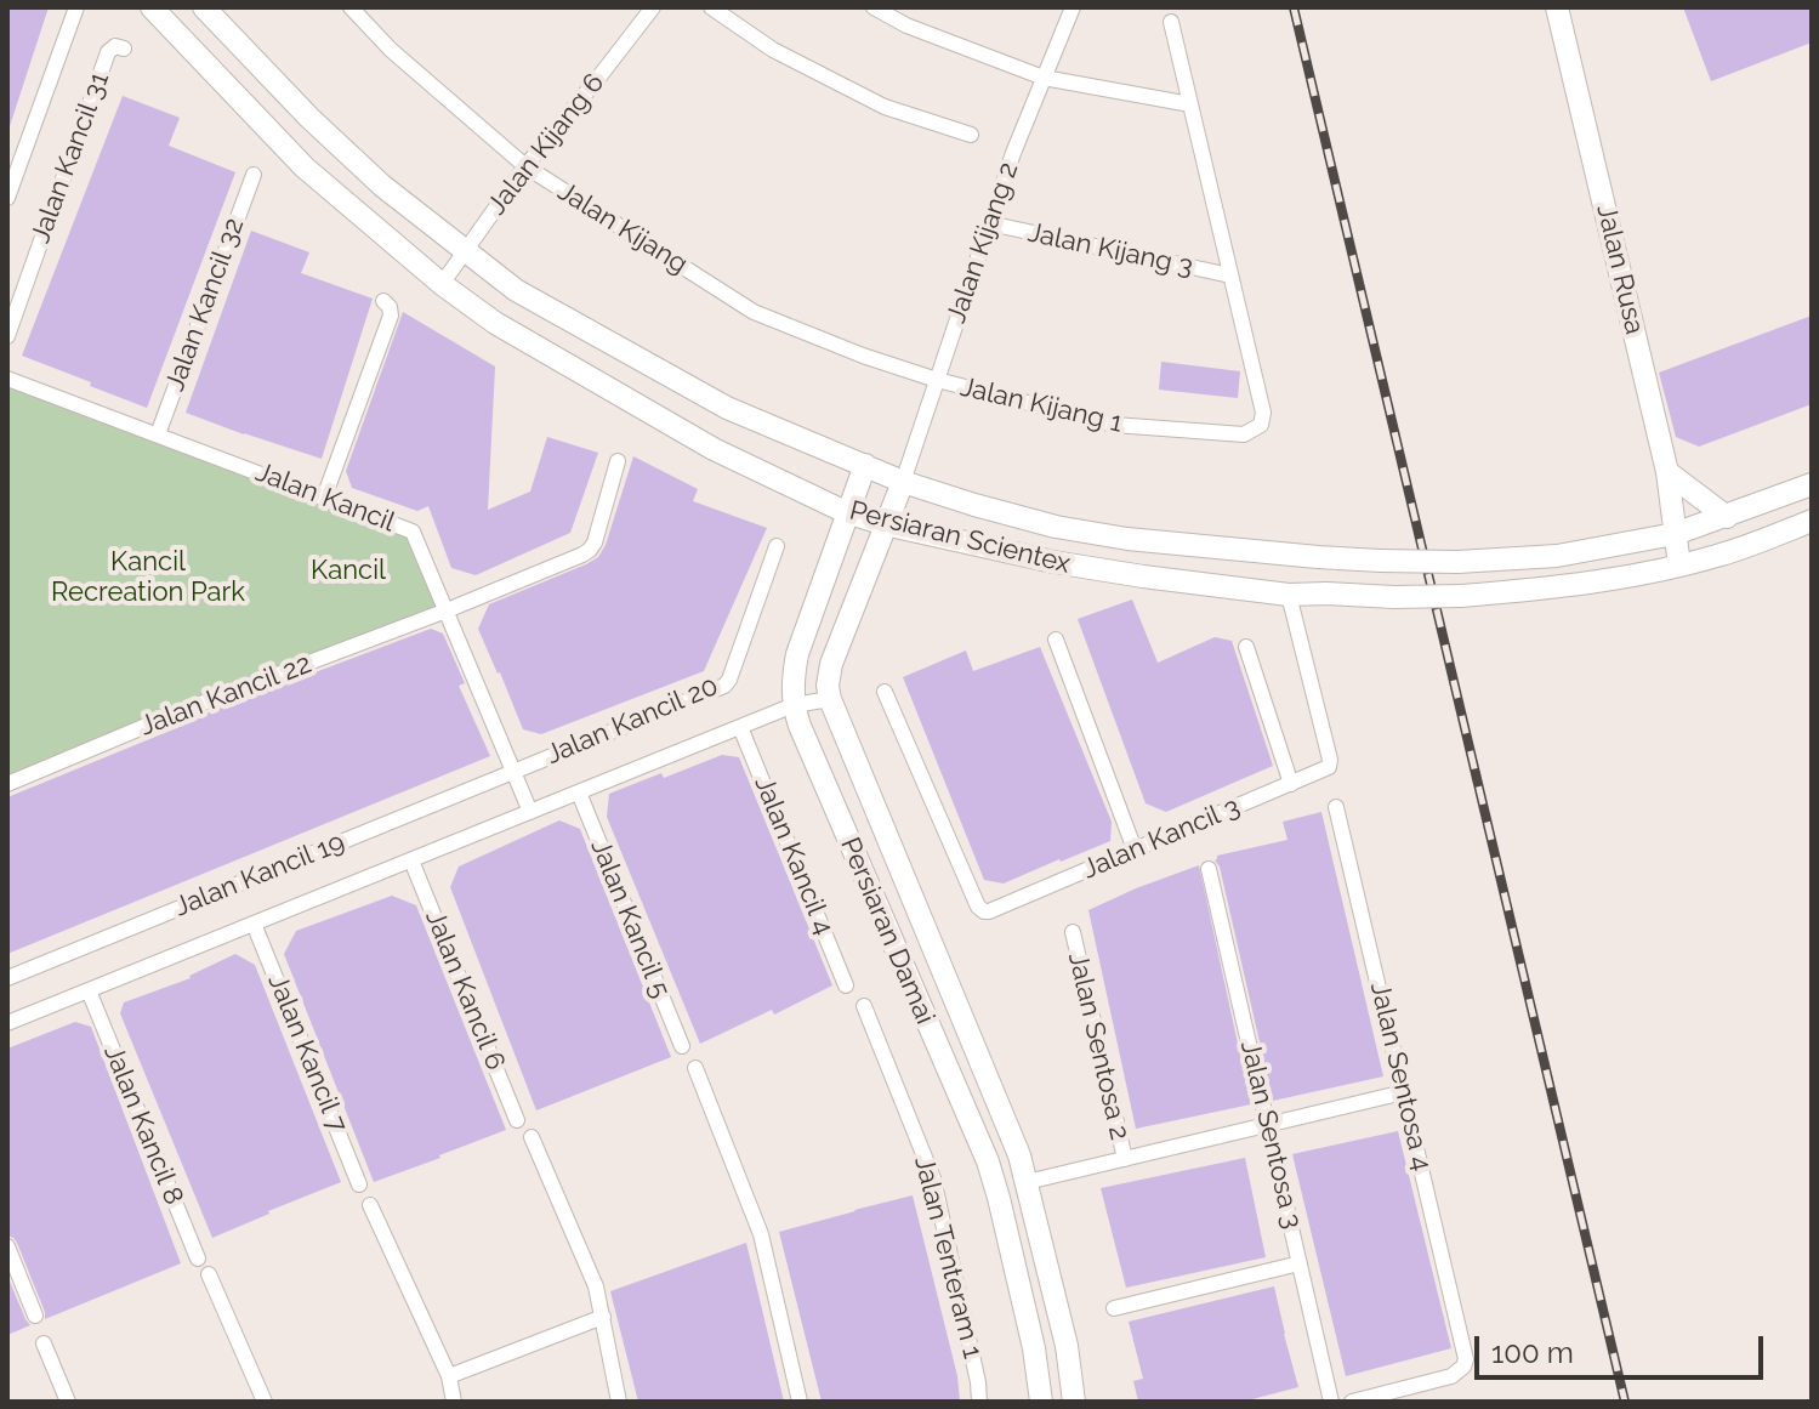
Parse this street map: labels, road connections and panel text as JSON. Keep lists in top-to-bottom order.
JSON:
{
  "streets": {
    "main road": ["Jalan Rusa", "Persiaran Scientex", "Persiaran Damai"],
    "street": [
      "Jalan Kijang 6",
      "Jalan Kancil 31",
      "Jalan Kijang",
      "Jalan Kijang 2",
      "Jalan Kijang 3",
      "Jalan Kancil 32",
      "Jalan Kijang 1",
      "Jalan Kancil",
      "Jalan Kancil 22",
      "Jalan Kancil 20",
      "Jalan Kancil 3",
      "Jalan Kancil 4",
      "Jalan Kancil 19",
      "Jalan Kancil 5",
      "Jalan Kancil 6",
      "Jalan Sentosa 2",
      "Jalan Kancil 7",
      "Jalan Sentosa 4",
      "Jalan Kancil 8",
      "Jalan Sentosa 3",
      "Jalan Tenteram 1"
    ]
  },
  "crossings": [
    ["Jalan Kijang 6", "Jalan Kijang"],
    ["Jalan Kijang 6", "Persiaran Scientex"],
    ["Jalan Kijang", "Jalan Kijang 2"],
    ["Jalan Kijang", "Jalan Kijang 1"],
    ["Jalan Kijang 2", "Jalan Kijang 3"],
    ["Jalan Kijang 2", "Jalan Kijang 1"],
    ["Jalan Kijang 2", "Persiaran Scientex"],
    ["Jalan Kijang 2", "Persiaran Damai"],
    ["Jalan Kijang 3", "Jalan Kijang 1"],
    ["Jalan Rusa", "Persiaran Scientex"],
    ["Jalan Kancil 32", "Jalan Kancil"],
    ["Jalan Kancil", "Jalan Kancil 22"],
    ["Jalan Kancil", "Jalan Kancil 20"],
    ["Jalan Kancil", "Jalan Kancil 19"],
    ["Persiaran Scientex", "Jalan Kancil 3"],
    ["Persiaran Scientex", "Persiaran Damai"],
    ["Jalan Kancil 20", "Jalan Kancil 19"]
  ],
  "parks": ["Kancil Recreation Park", "Kancil"],
  "scale_bar": "100 m"
}
